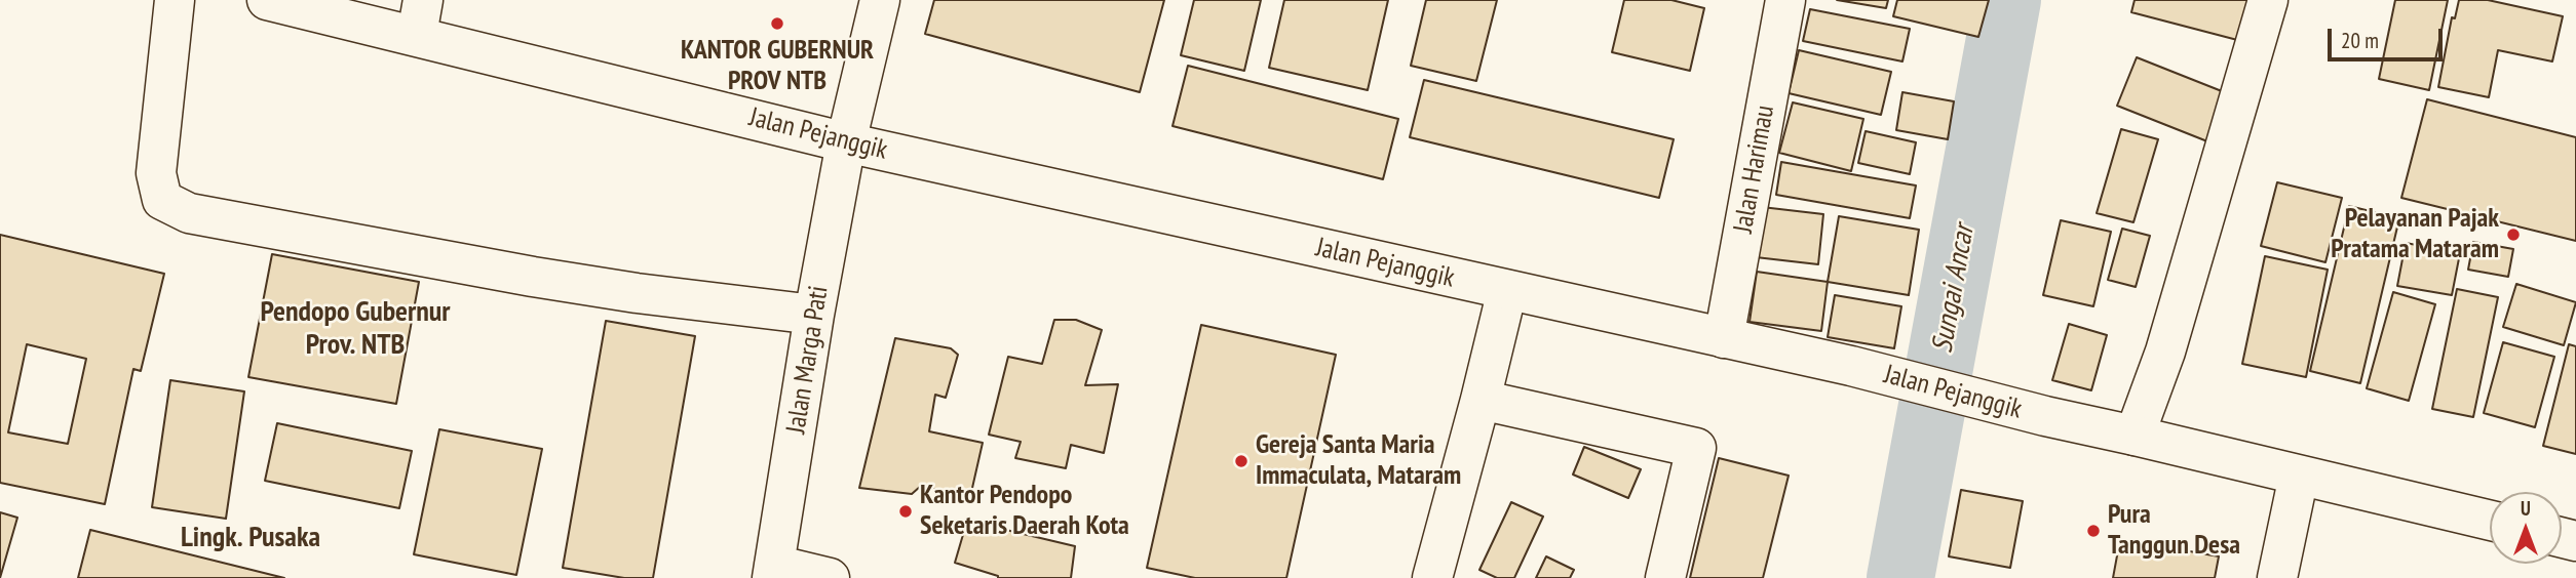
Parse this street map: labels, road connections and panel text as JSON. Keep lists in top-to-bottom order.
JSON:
{
  "streets": {
    "main road": ["Jalan Pejanggik", "Jalan Harimau", "Jalan Marga Pati"]
  },
  "crossings": [
    ["Jalan Pejanggik", "Jalan Harimau"],
    ["Jalan Pejanggik", "Jalan Marga Pati"]
  ],
  "districts": ["Pendopo Gubernur Prov. NTB", "Lingk. Pusaka"],
  "water": ["Sungai Ancar"],
  "places": [
    "KANTOR GUBERNUR PROV NTB",
    "Pelayanan Pajak Pratama Mataram",
    "Gereja Santa Maria Immaculata, Mataram",
    "Kantor Pendopo Seketaris Daerah Kota",
    "Pura Tanggun Desa"
  ],
  "scale_bar": "20 m",
  "north": "top"
}
